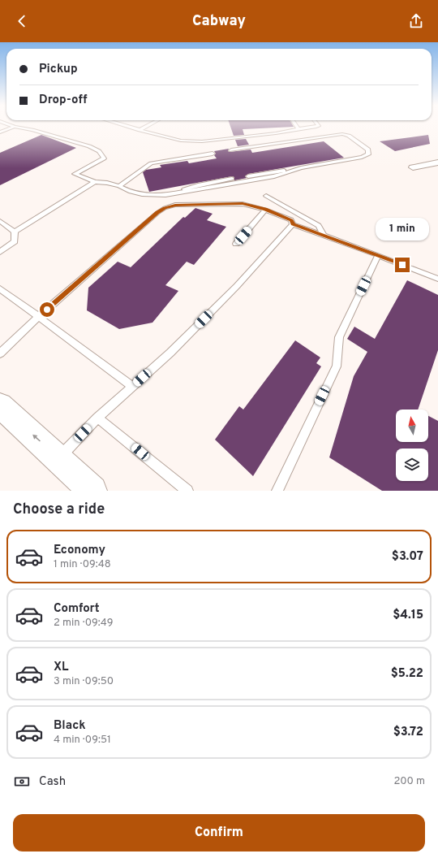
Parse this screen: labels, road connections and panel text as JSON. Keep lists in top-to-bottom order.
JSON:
{
  "north": "top",
  "page": {
    "header": "Cabway",
    "banner": ["Pickup", "Drop-off"],
    "bubble": "1 min",
    "heading": "Choose a ride",
    "list": [
      {
        "name": "Economy",
        "note": "1 min · 09:48",
        "value": "$3.07"
      },
      {
        "name": "Comfort",
        "note": "2 min · 09:49",
        "value": "$4.15"
      },
      {
        "name": "XL",
        "note": "3 min · 09:50",
        "value": "$5.22"
      },
      {
        "name": "Black",
        "note": "4 min · 09:51",
        "value": "$3.72"
      }
    ],
    "pay": ["Cash", "200 m"],
    "buttons": "Confirm"
  }
}
